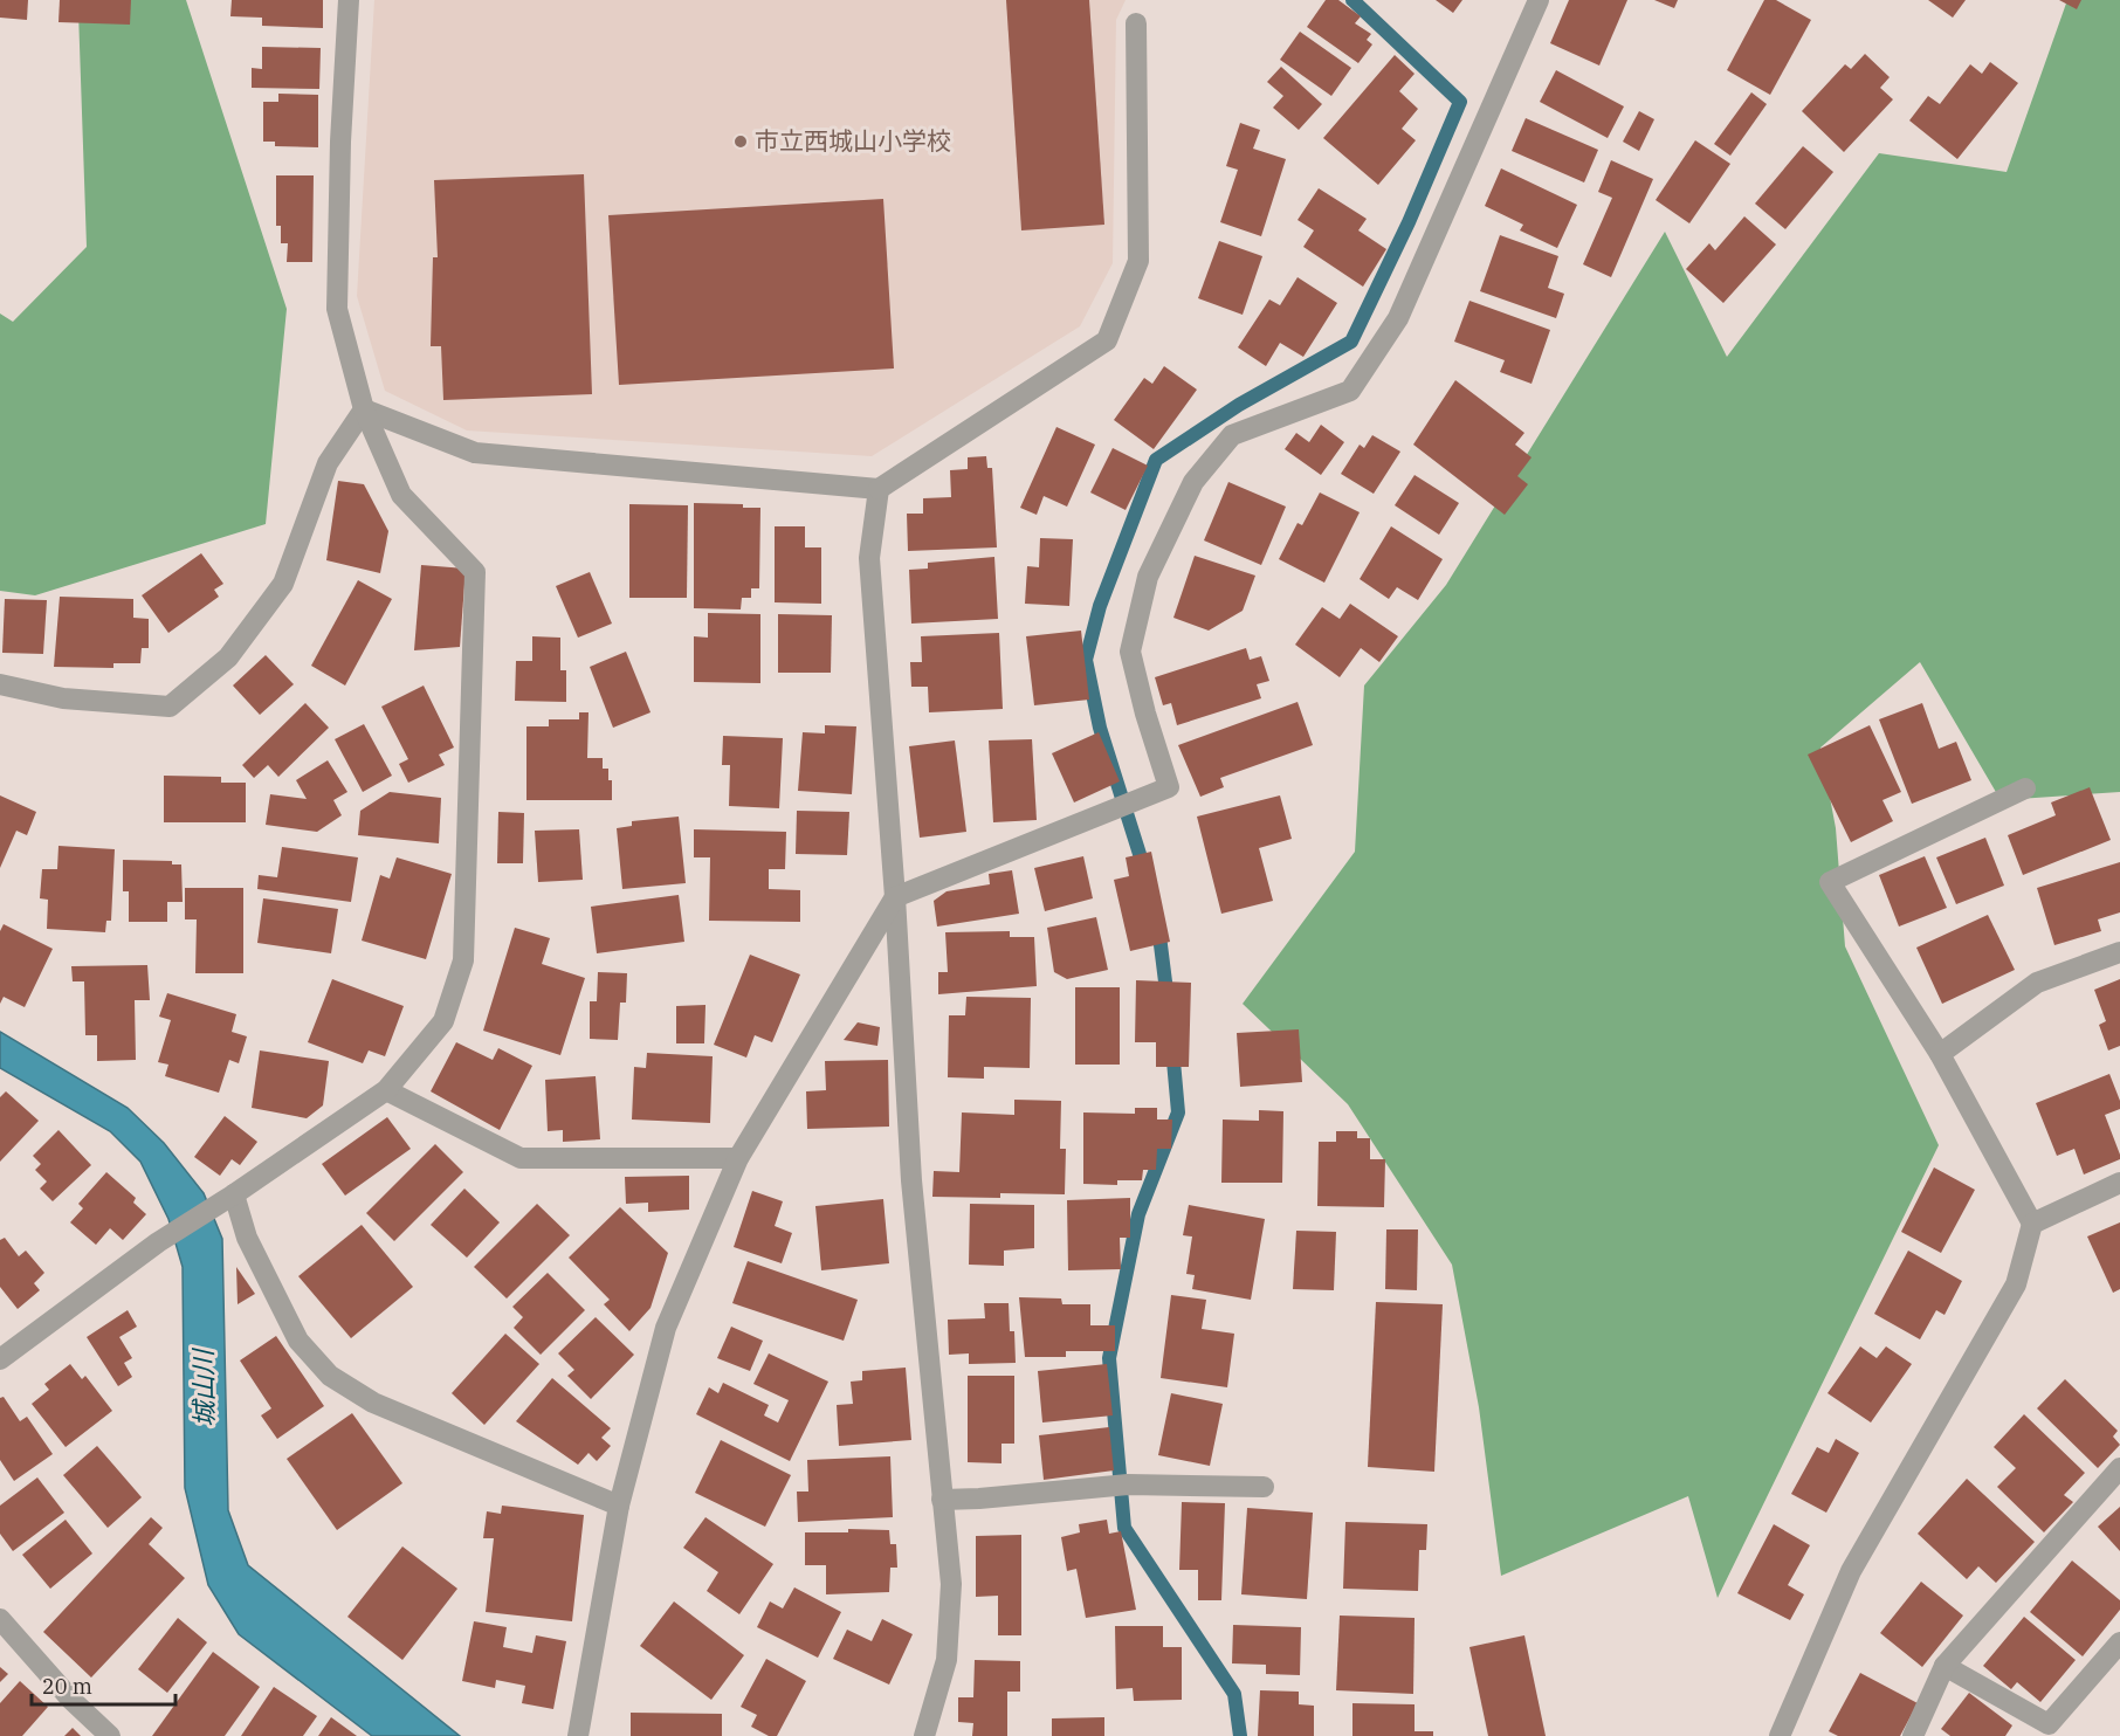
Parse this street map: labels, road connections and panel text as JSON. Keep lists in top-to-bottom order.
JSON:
{
  "water": ["城山川"],
  "places": ["市立西城山小学校"],
  "scale_bar": "20 m"
}
